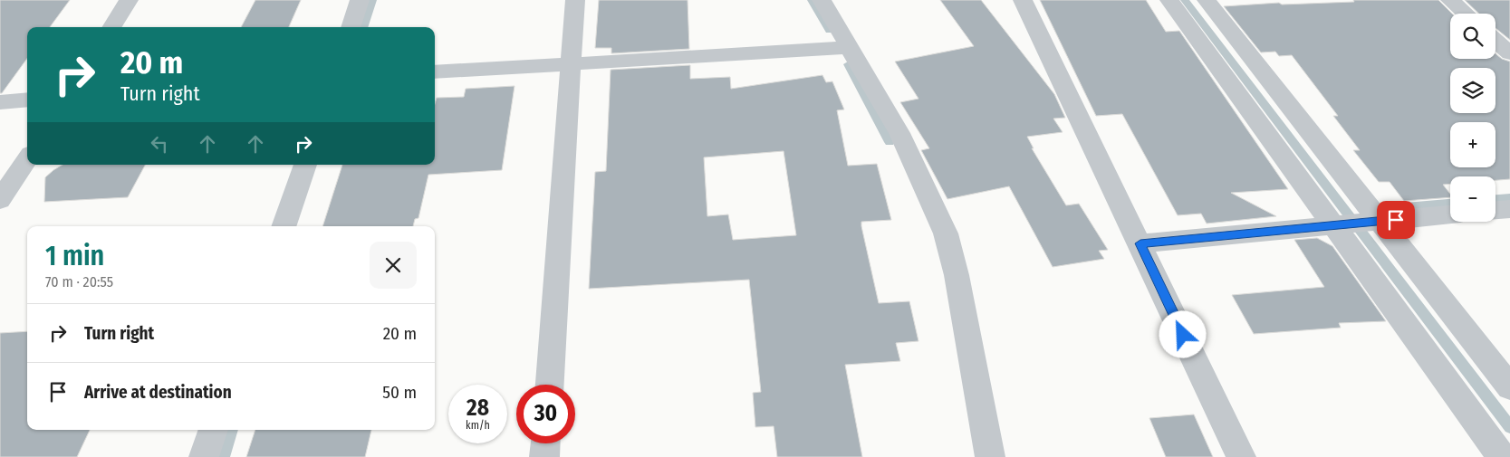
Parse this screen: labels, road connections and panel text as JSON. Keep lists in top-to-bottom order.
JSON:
{
  "page": {
    "map_buttons": ["+", "−"],
    "turn": ["20 m", "Turn right"],
    "heading": ["1 min", "70 m · 20:55"],
    "list": [
      {
        "name": "Turn right",
        "value": "20 m"
      },
      {
        "name": "Arrive at destination",
        "value": "50 m"
      }
    ],
    "speed": "28 km/h",
    "limit": "30"
  }
}
